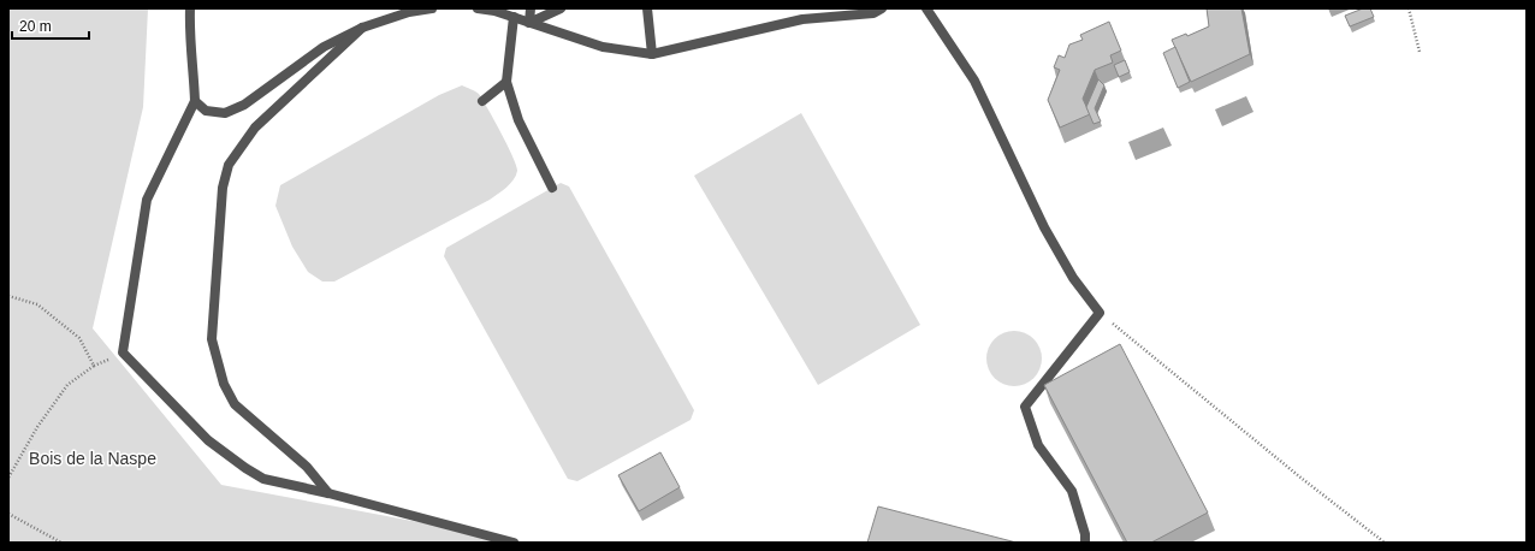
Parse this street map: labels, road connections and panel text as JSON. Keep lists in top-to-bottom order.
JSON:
{
  "parks": ["Bois de la Naspe"],
  "scale_bar": "20 m"
}
